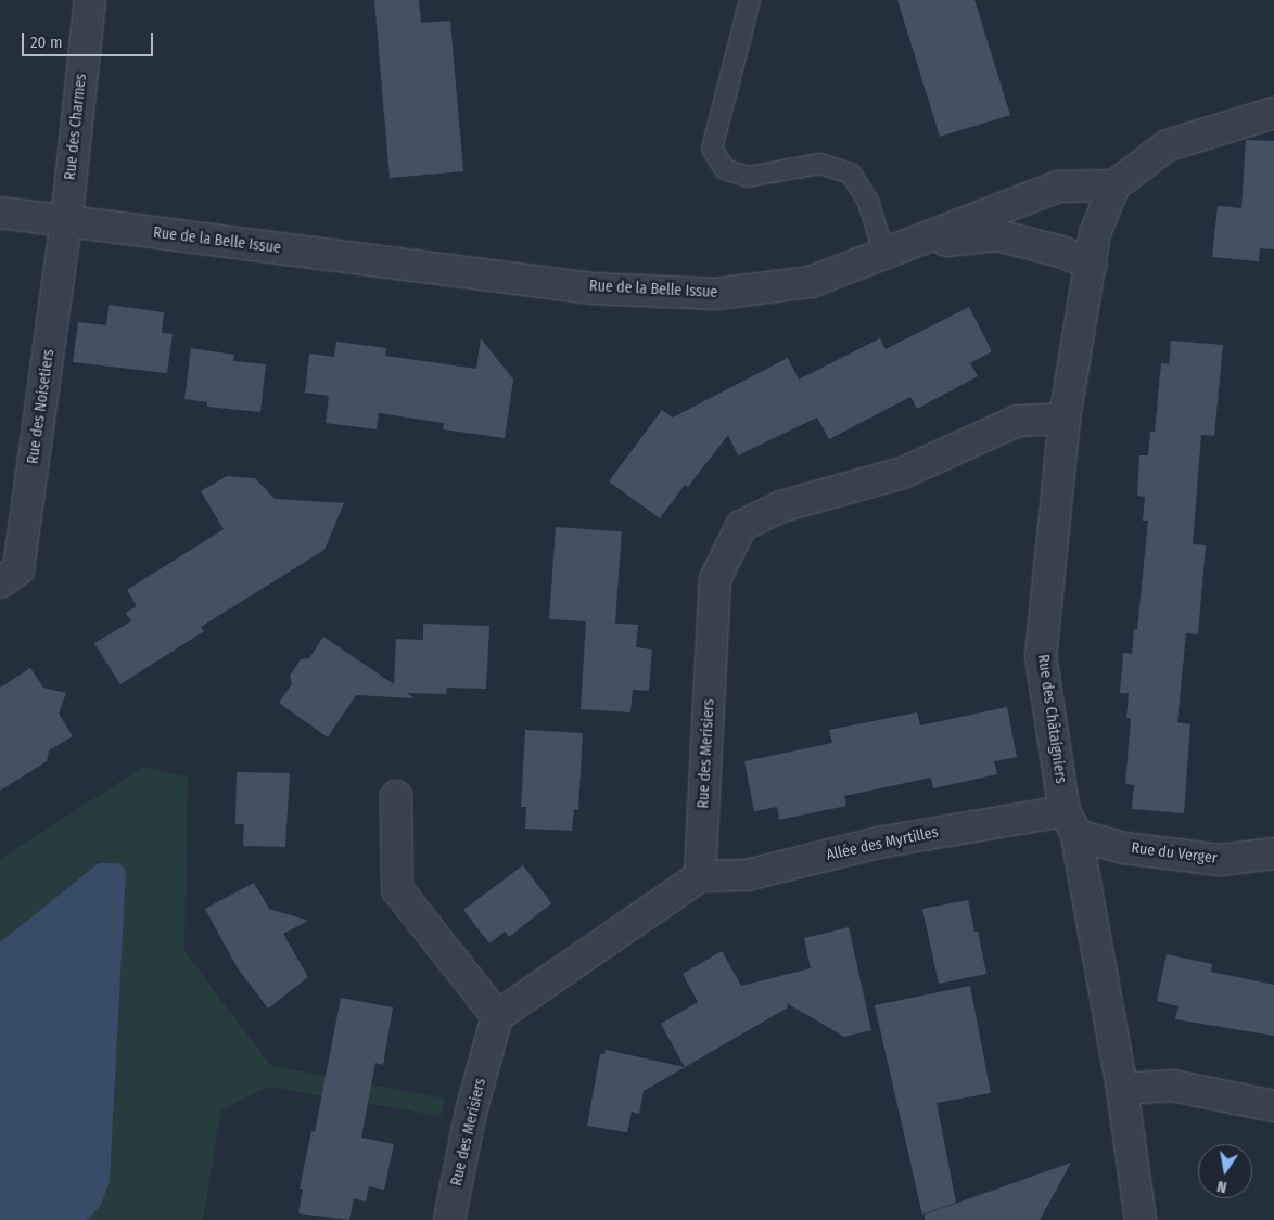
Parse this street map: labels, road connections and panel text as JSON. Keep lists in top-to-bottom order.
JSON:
{
  "streets": {
    "street": [
      "Rue des Charmes",
      "Rue de la Belle Issue",
      "Rue des Noisetiers",
      "Rue des Châtaigniers",
      "Rue des Merisiers",
      "Allée des Myrtilles",
      "Rue du Verger"
    ]
  },
  "crossings": [
    ["Rue des Charmes", "Rue de la Belle Issue"],
    ["Rue des Charmes", "Rue des Noisetiers"],
    ["Rue de la Belle Issue", "Rue des Noisetiers"],
    ["Rue de la Belle Issue", "Rue des Châtaigniers"],
    ["Rue des Châtaigniers", "Rue des Merisiers"],
    ["Rue des Châtaigniers", "Allée des Myrtilles"],
    ["Rue des Châtaigniers", "Rue du Verger"],
    ["Rue des Merisiers", "Allée des Myrtilles"],
    ["Allée des Myrtilles", "Rue du Verger"]
  ],
  "scale_bar": "20 m",
  "north": "bottom"
}
